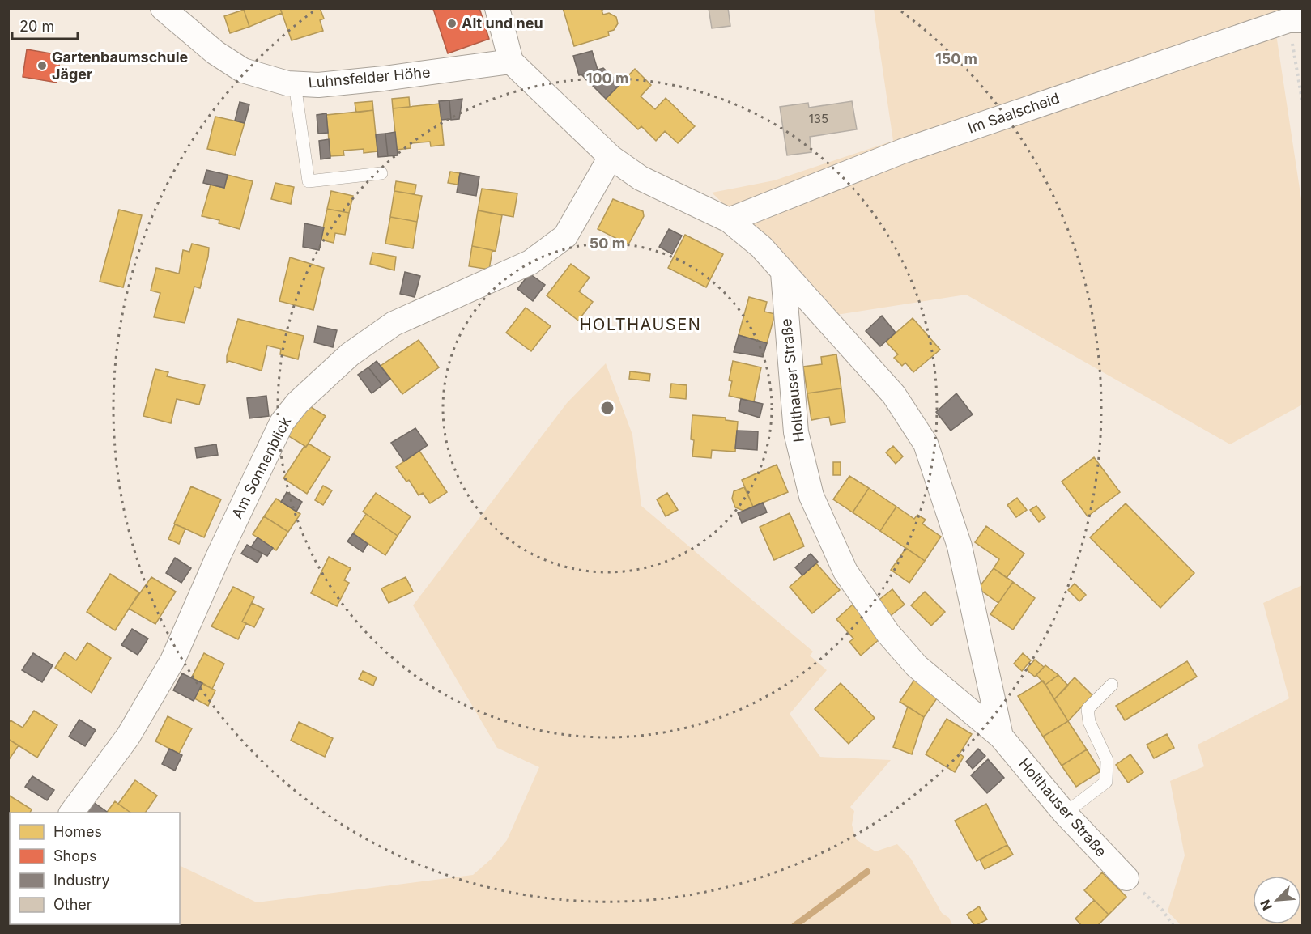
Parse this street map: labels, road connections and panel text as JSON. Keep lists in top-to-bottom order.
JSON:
{
  "streets": {
    "street": [
      "Luhnsfelder Höhe",
      "Im Saalscheid",
      "Holthauser Straße",
      "Am Sonnenblick"
    ]
  },
  "crossings": [
    ["Luhnsfelder Höhe", "Holthauser Straße"],
    ["Im Saalscheid", "Holthauser Straße"],
    ["Holthauser Straße", "Am Sonnenblick"]
  ],
  "districts": ["HOLTHAUSEN"],
  "places": ["Alt und neu", "Gartenbaumschule Jäger"],
  "house_numbers": ["135"],
  "legend": [
    "Homes",
    "Shops",
    "Industry",
    "Other"
  ],
  "scale_bar": "20 m",
  "north": "bottom left",
  "rings": ["150 m", "100 m", "50 m"]
}
